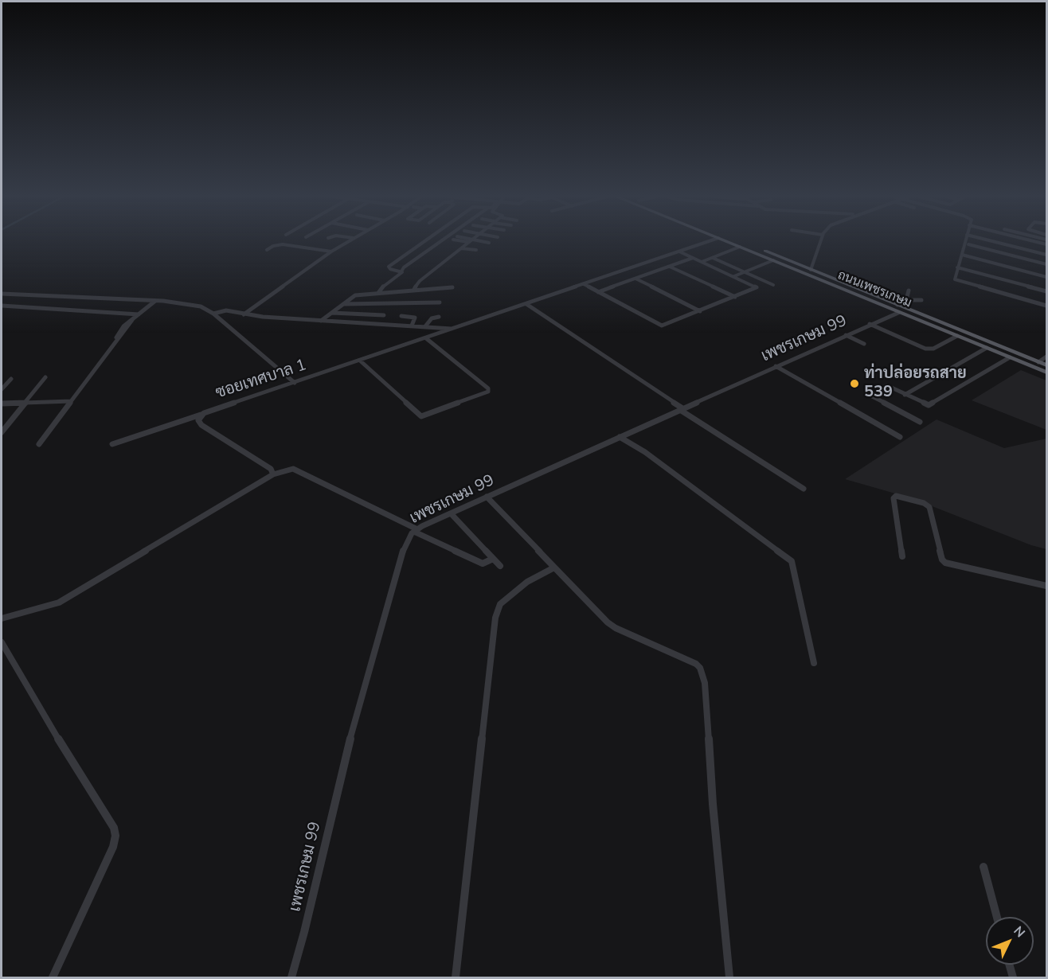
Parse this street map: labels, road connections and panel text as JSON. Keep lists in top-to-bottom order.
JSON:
{
  "streets": {
    "main road": ["ถนนเพชรเกษม"],
    "street": ["เพชรเกษม 99", "ซอยเทศบาล 1"]
  },
  "crossings": [
    ["ถนนเพชรเกษม", "เพชรเกษม 99"]
  ],
  "places": ["ท่าปล่อยรถสาย 539"],
  "north": "top right"
}
